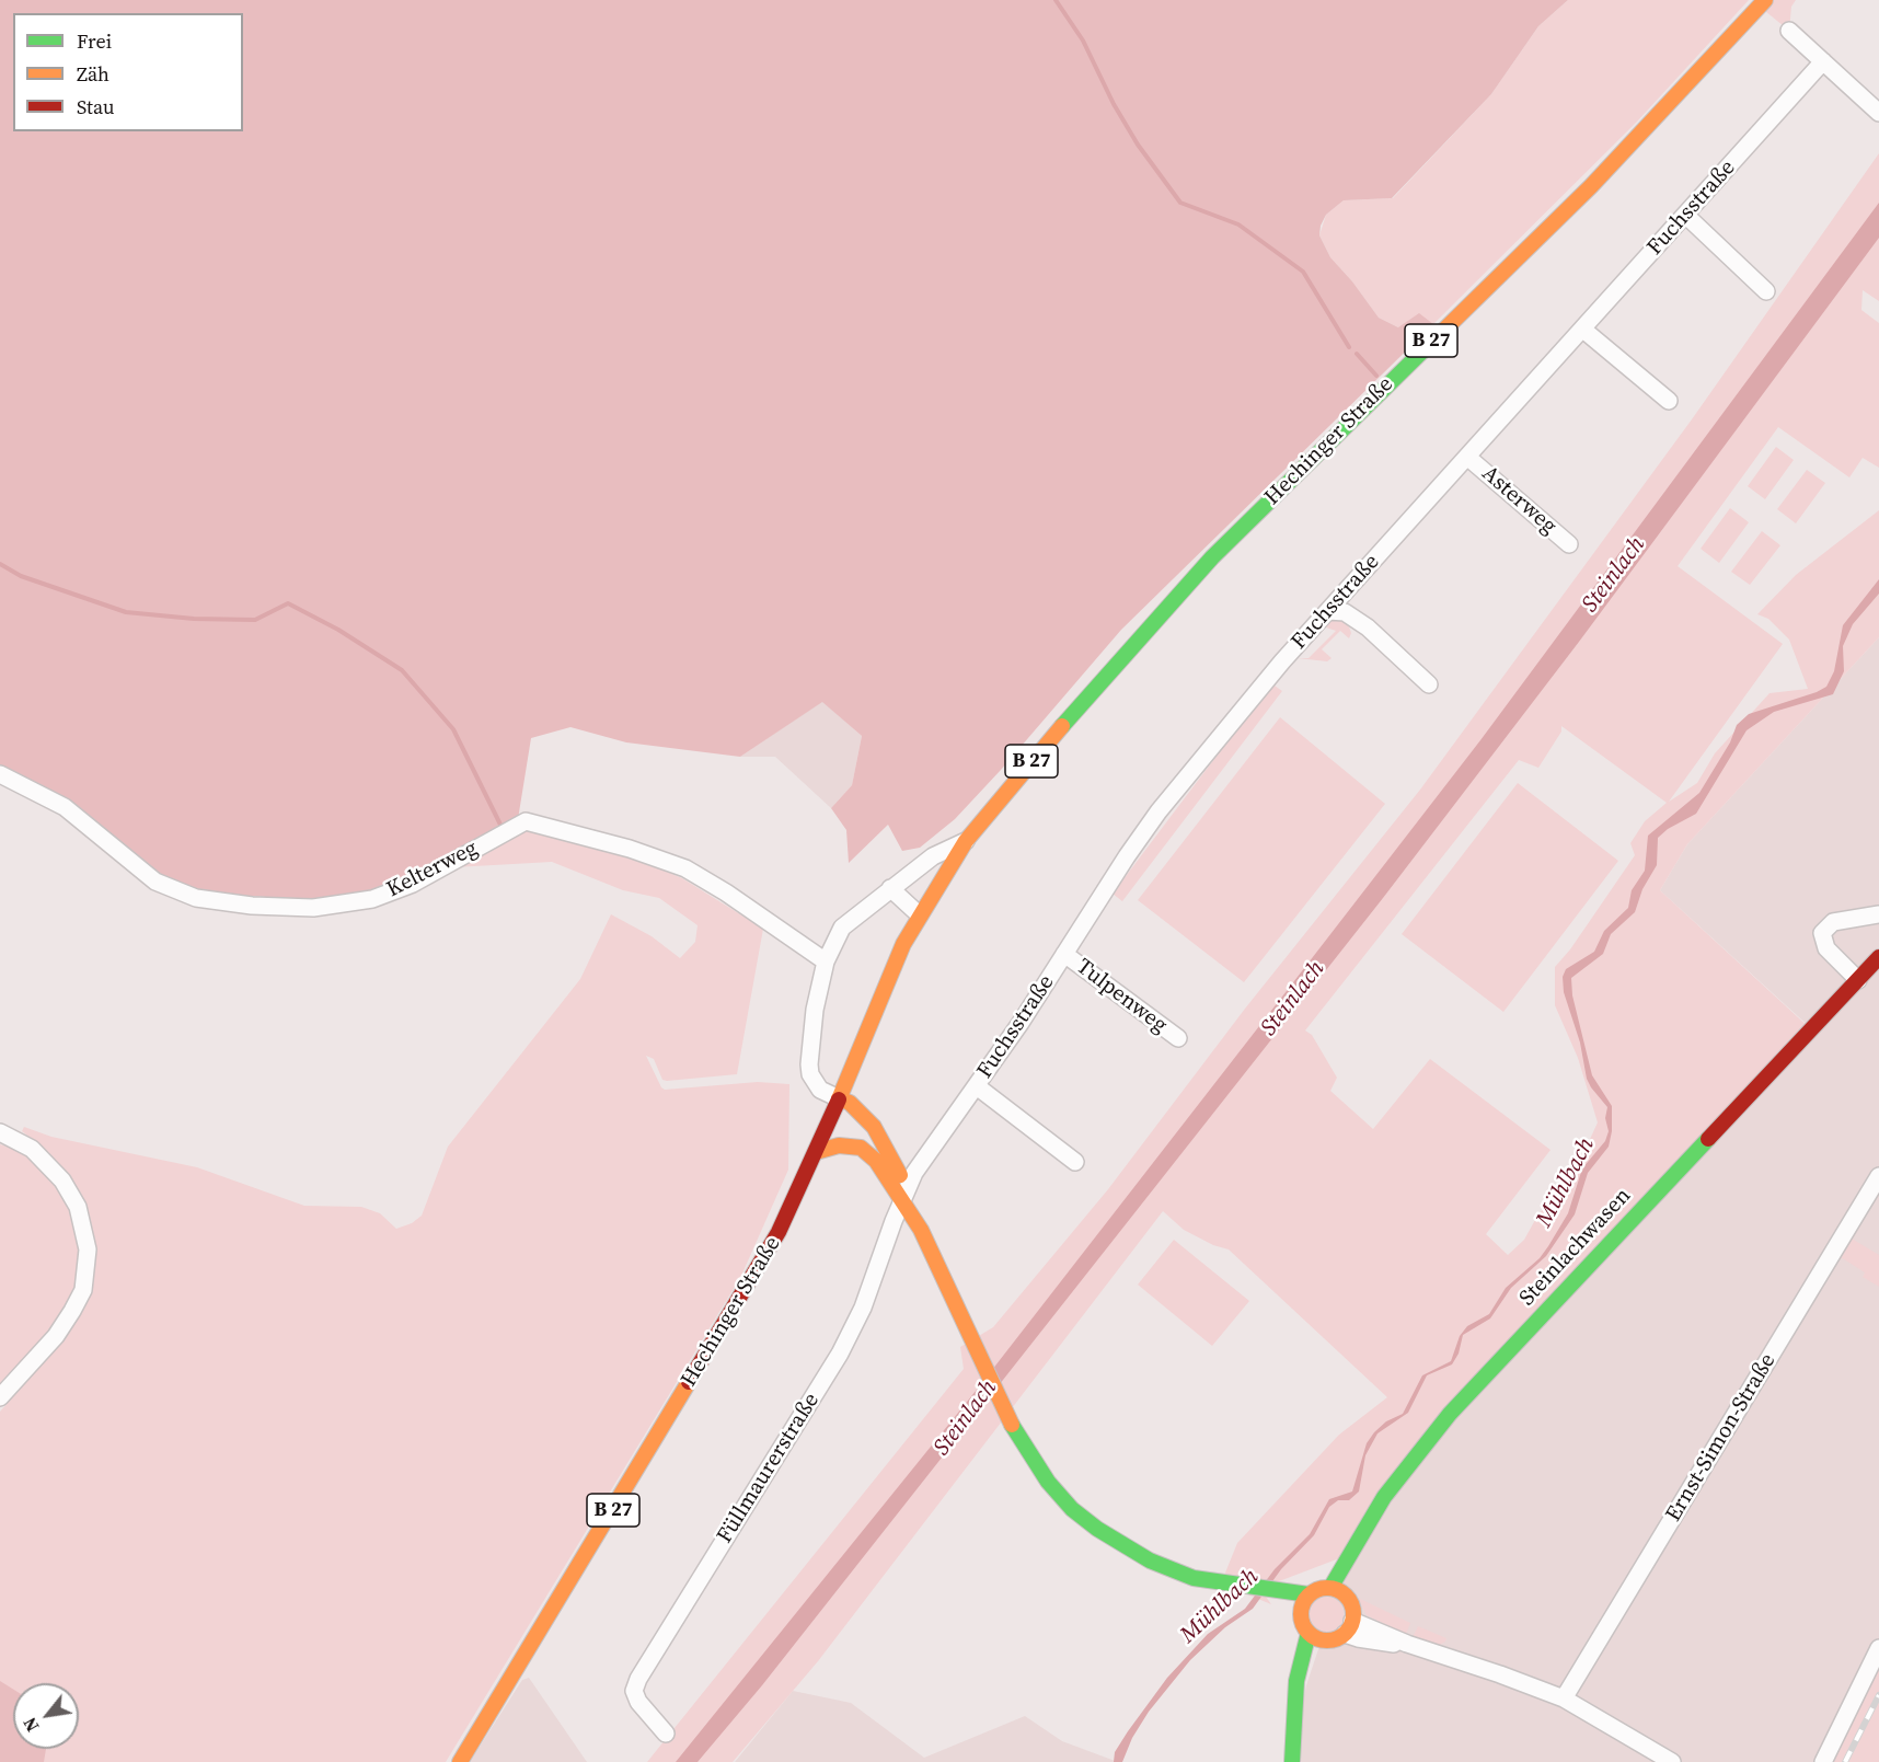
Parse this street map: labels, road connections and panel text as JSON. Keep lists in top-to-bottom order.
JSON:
{
  "streets": {
    "main road": ["B 27", "Hechinger Straße", "Steinlachwasen"],
    "street": [
      "Fuchsstraße",
      "Asterweg",
      "Kelterweg",
      "Tulpenweg",
      "Ernst-Simon-Straße",
      "Füllmaurerstraße"
    ]
  },
  "crossings": [
    ["Fuchsstraße", "Asterweg"],
    ["Fuchsstraße", "Tulpenweg"],
    ["Fuchsstraße", "Füllmaurerstraße"],
    ["Hechinger Straße", "Kelterweg"]
  ],
  "water": ["Steinlach", "Mühlbach"],
  "legend": ["Frei", "Zäh", "Stau"],
  "north": "bottom left"
}
